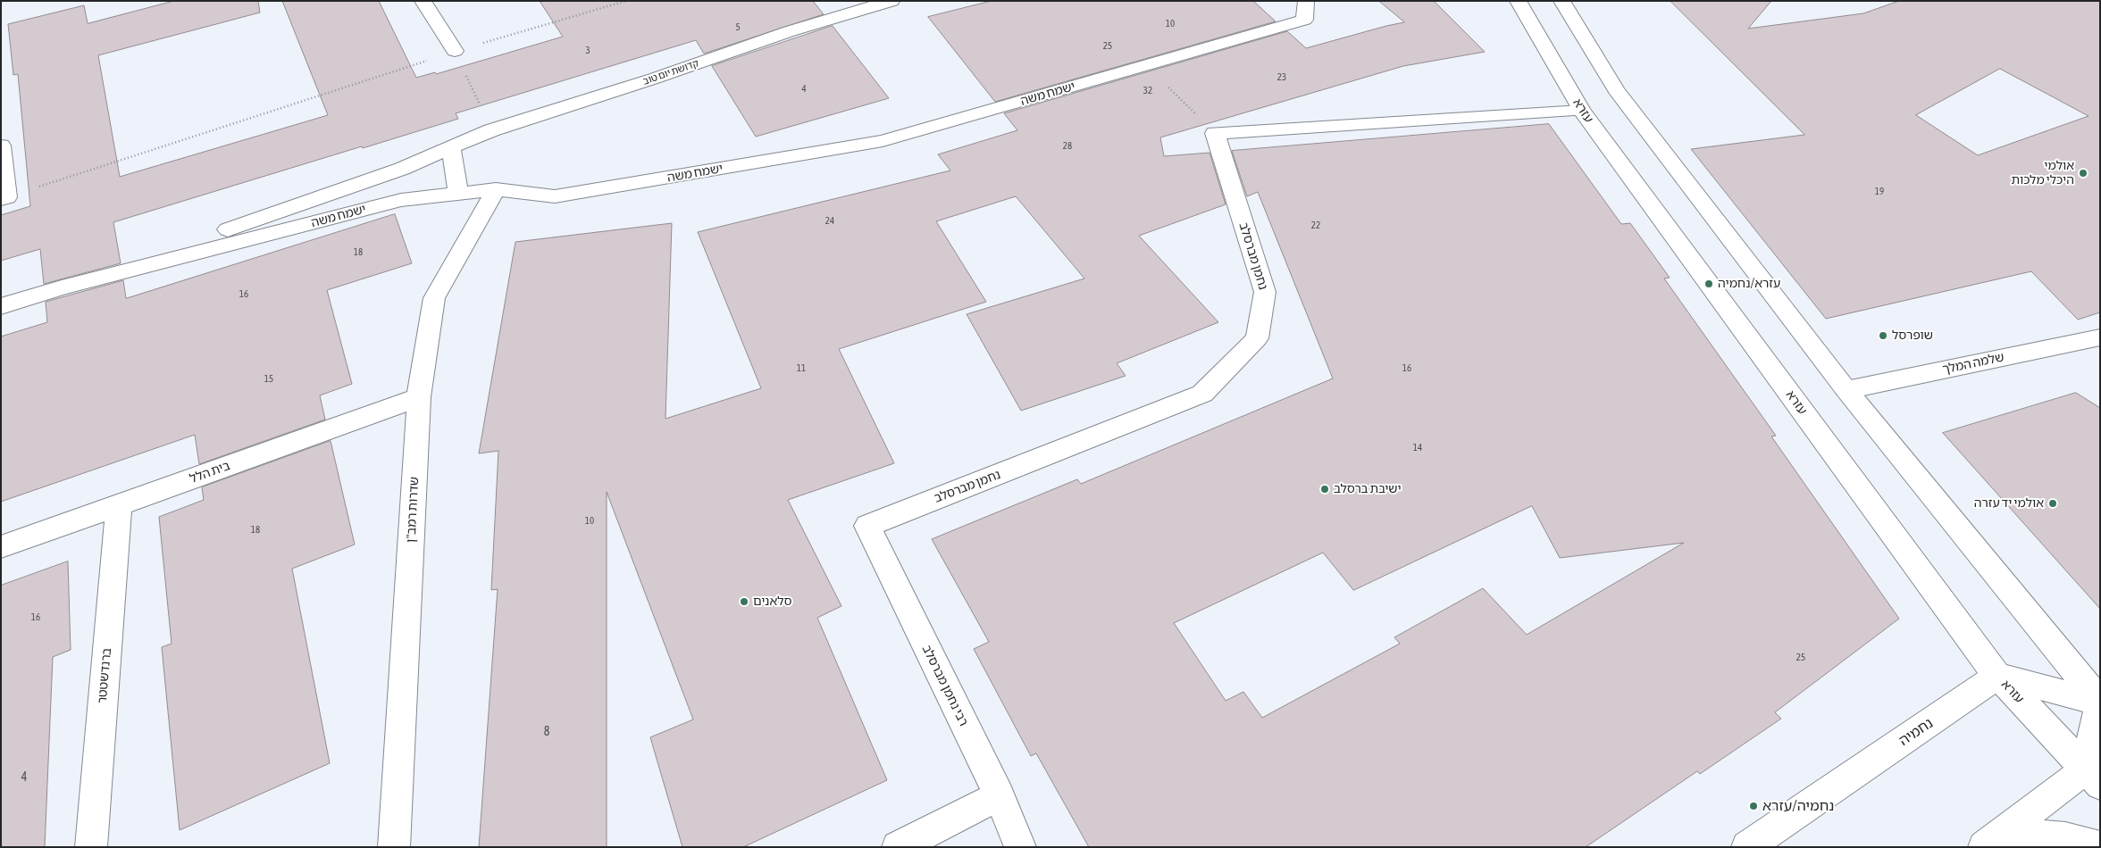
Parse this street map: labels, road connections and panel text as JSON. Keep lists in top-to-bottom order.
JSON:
{
  "streets": {
    "street": [
      "קדושת יום טוב",
      "ישמח משה",
      "עזרא",
      "נחמן מברסלב",
      "שלמה המלך",
      "בית הלל",
      "שדרות רמב\"ן",
      "ברנדשטטר",
      "רבי נחמן מברסלב",
      "נחמיה"
    ]
  },
  "crossings": [
    ["קדושת יום טוב", "ישמח משה"],
    ["ישמח משה", "שדרות רמב\"ן"],
    ["עזרא", "נחמיה"],
    ["נחמן מברסלב", "רבי נחמן מברסלב"],
    ["בית הלל", "שדרות רמב\"ן"],
    ["בית הלל", "ברנדשטטר"]
  ],
  "places": [
    "אולמי היכלי מלכות",
    "עזרא/נחמיה",
    "שופרסל",
    "ישיבת ברסלב",
    "אולמי יד עזרה",
    "סלאנים",
    "נחמיה/עזרא"
  ],
  "house_numbers": [
    "10",
    "5",
    "25",
    "3",
    "23",
    "4",
    "32",
    "28",
    "19",
    "24",
    "22",
    "18",
    "16",
    "11",
    "16",
    "15",
    "14",
    "10",
    "18",
    "16",
    "25",
    "8",
    "4"
  ]
}
